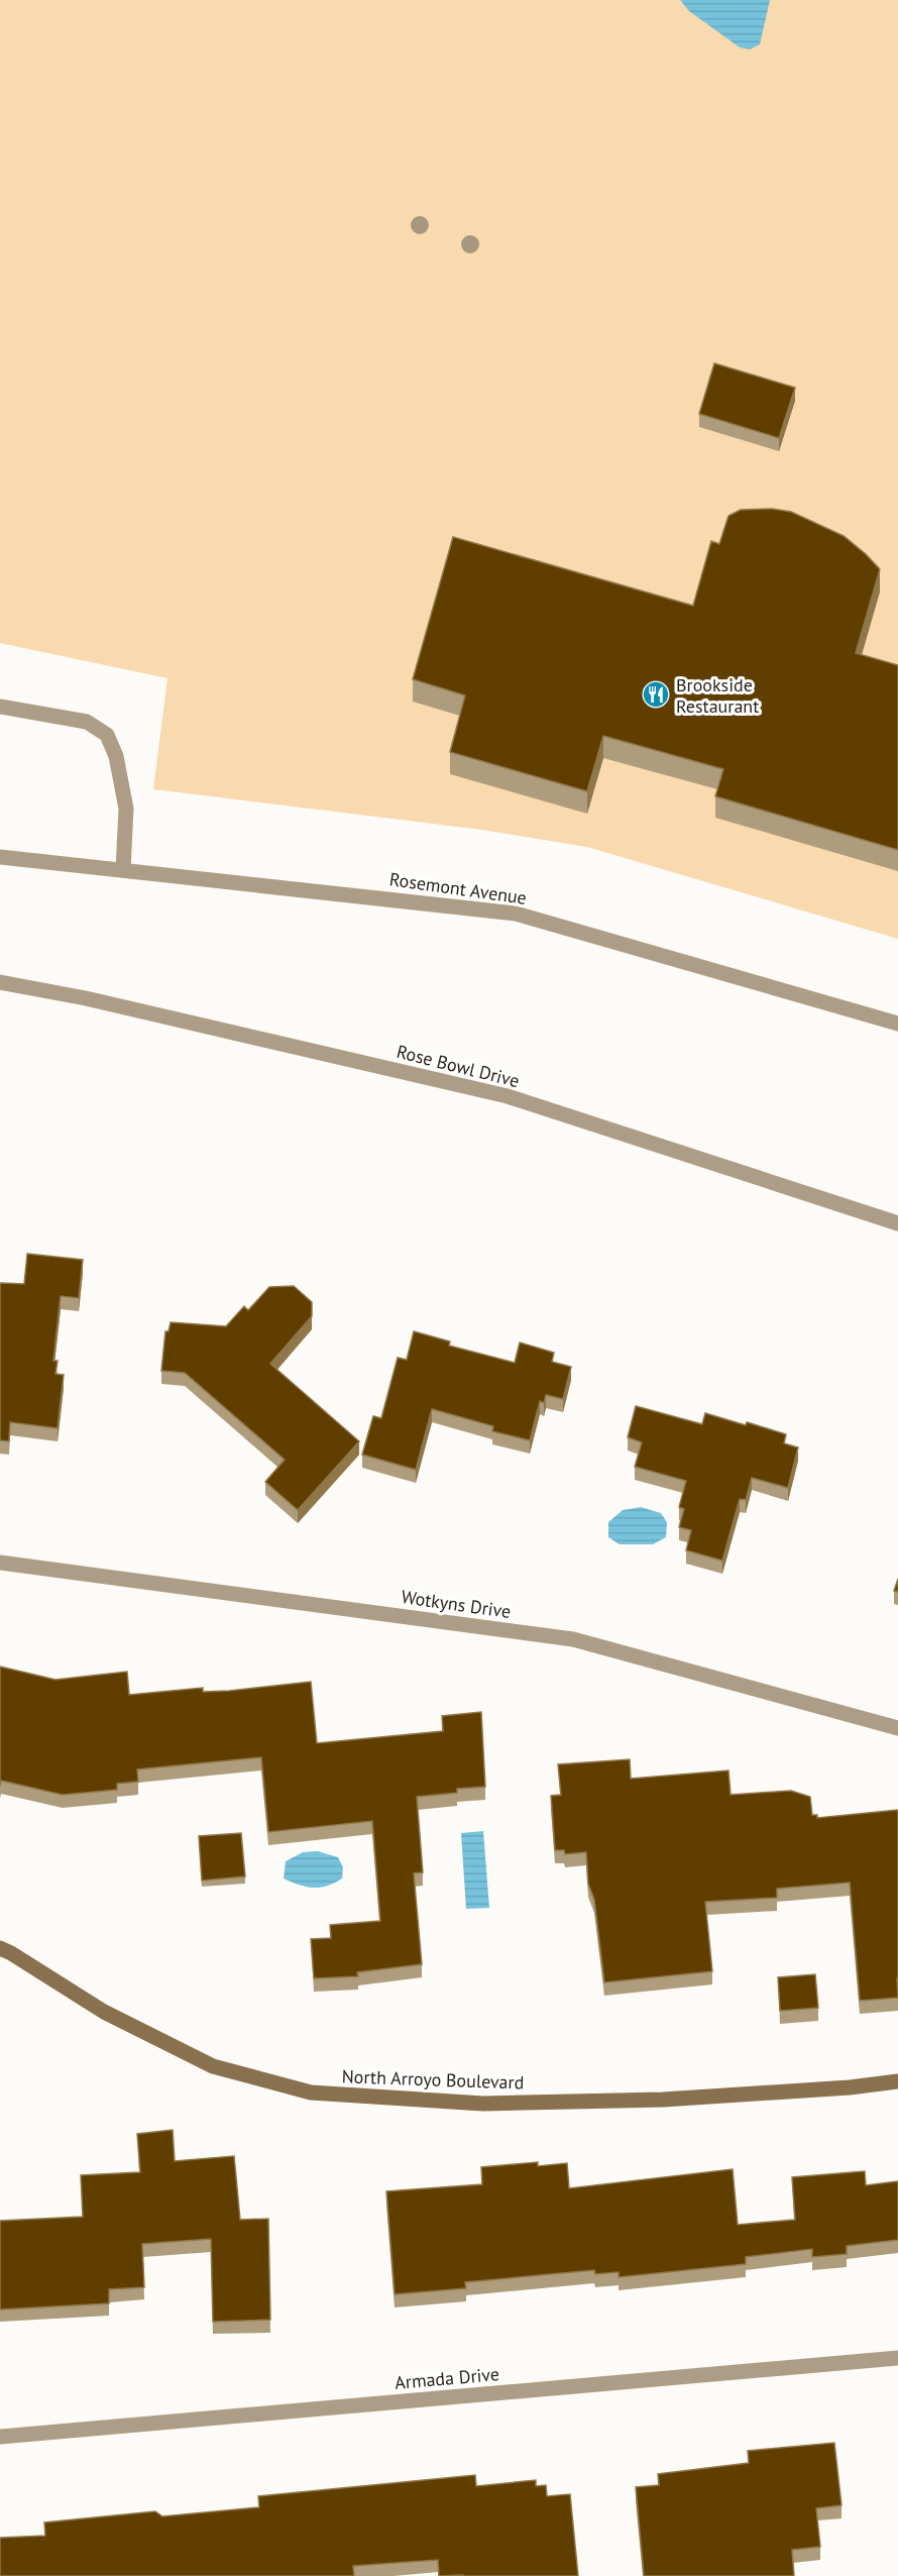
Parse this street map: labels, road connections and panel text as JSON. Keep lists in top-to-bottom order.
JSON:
{
  "streets": {
    "street": [
      "Rosemont Avenue",
      "Rose Bowl Drive",
      "Wotkyns Drive",
      "North Arroyo Boulevard",
      "Armada Drive"
    ]
  },
  "places": {
    "restaurant": ["Brookside Restaurant"]
  }
}
